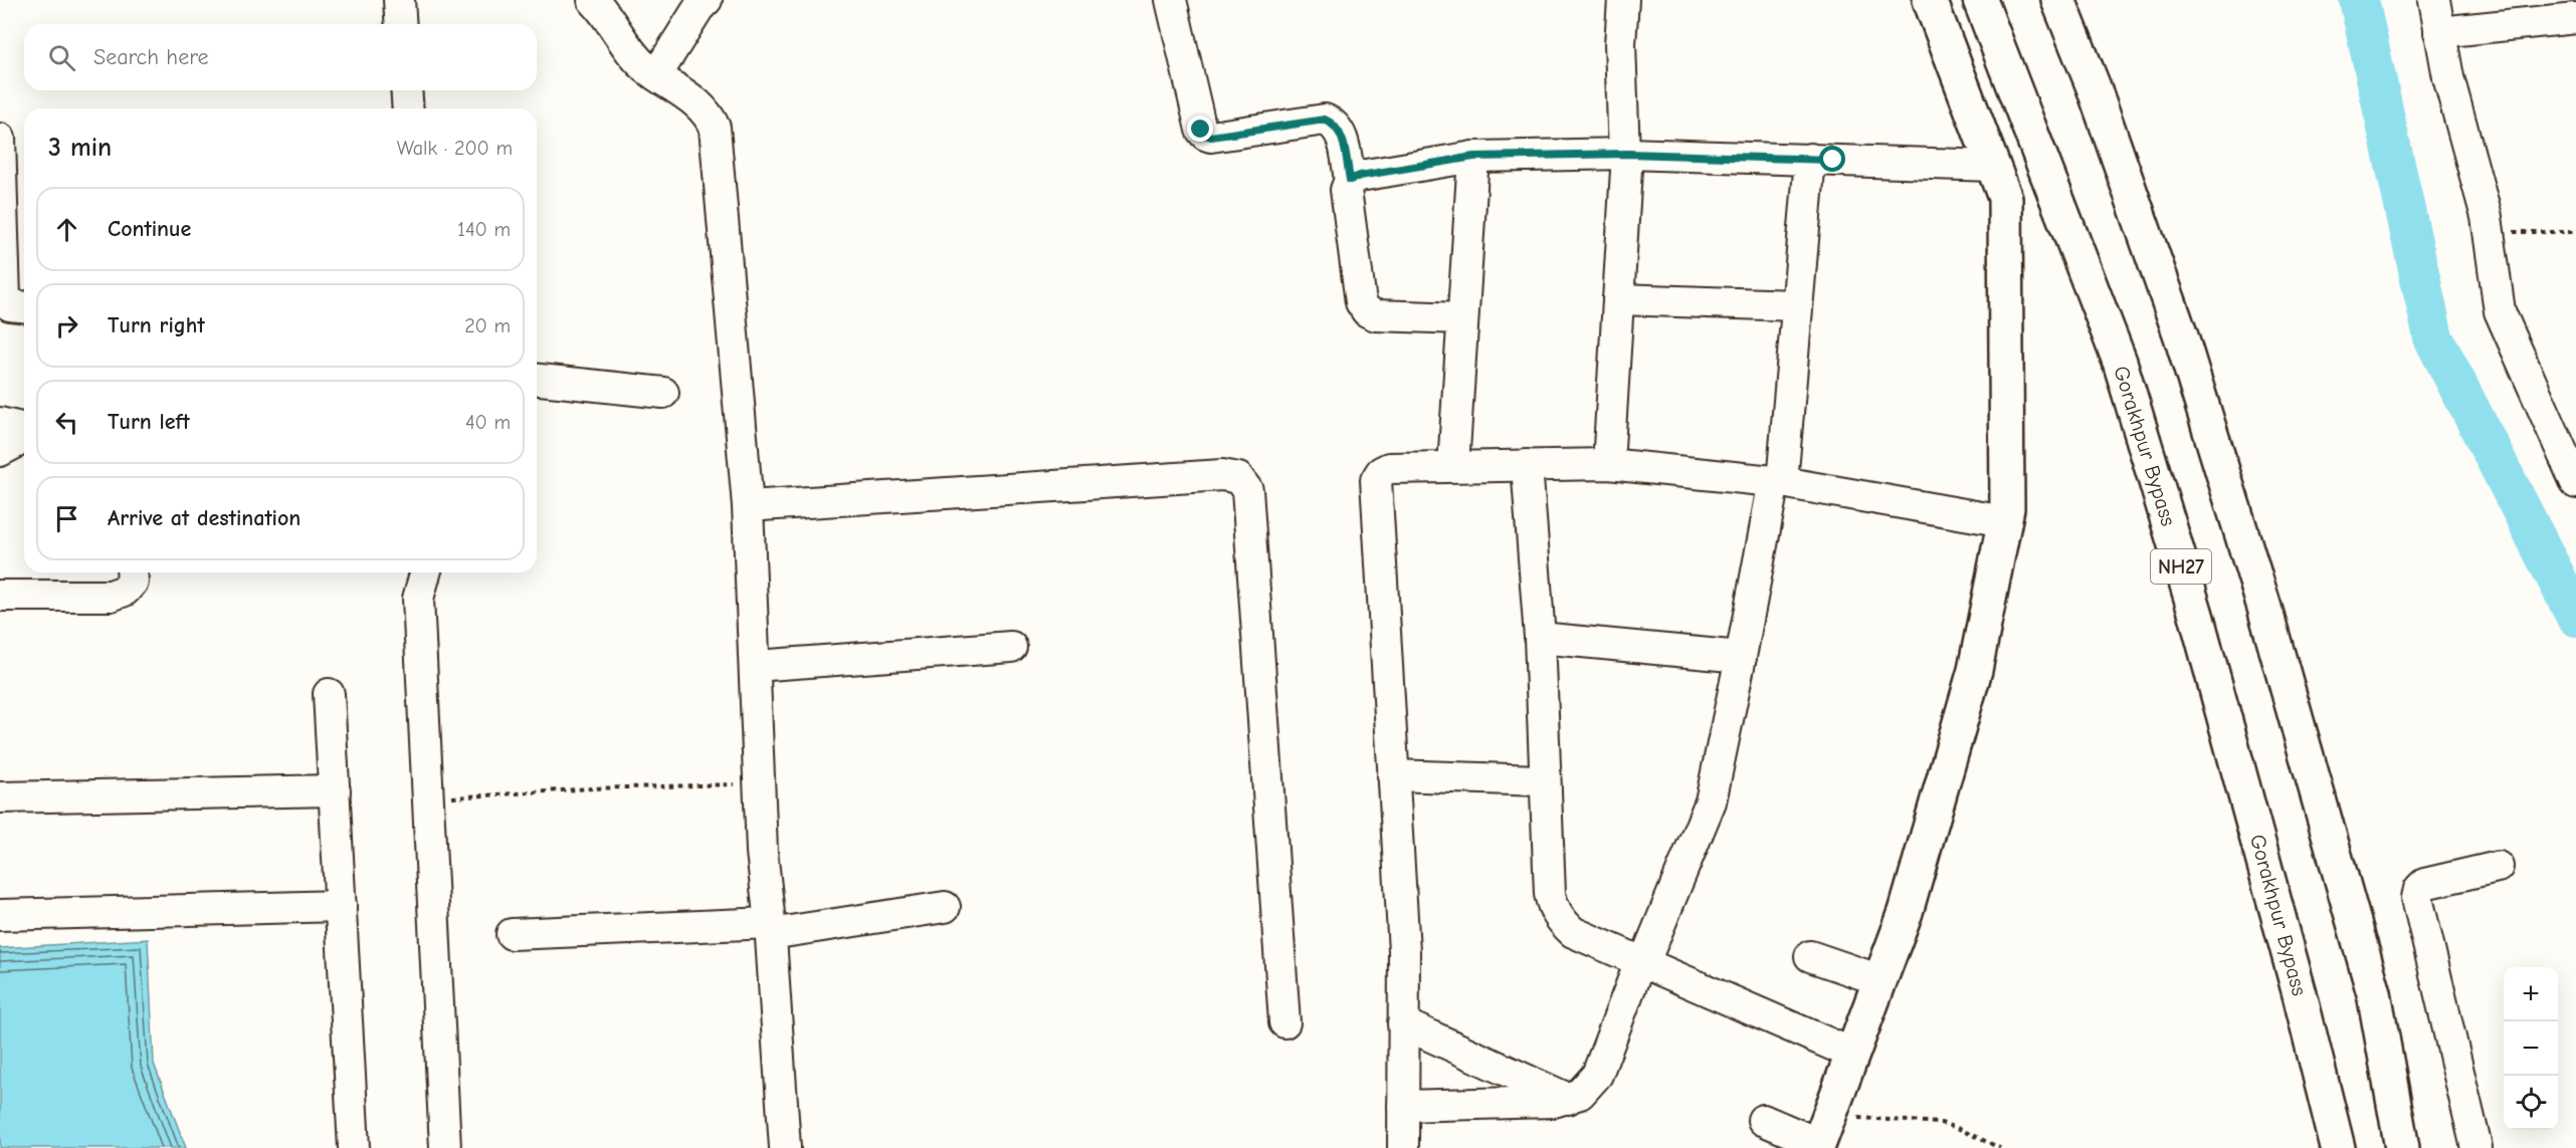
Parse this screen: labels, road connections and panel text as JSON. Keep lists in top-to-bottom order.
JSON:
{
  "streets": {
    "main road": ["Gorakhpur Bypass", "NH27"]
  },
  "page": {
    "search": "Search here",
    "heading": ["3 min", "Walk · 200 m"],
    "list": [
      ["Continue", "140 m"],
      ["Turn right", "20 m"],
      ["Turn left", "40 m"],
      "Arrive at destination"
    ],
    "map_buttons": ["+", "−"]
  }
}
